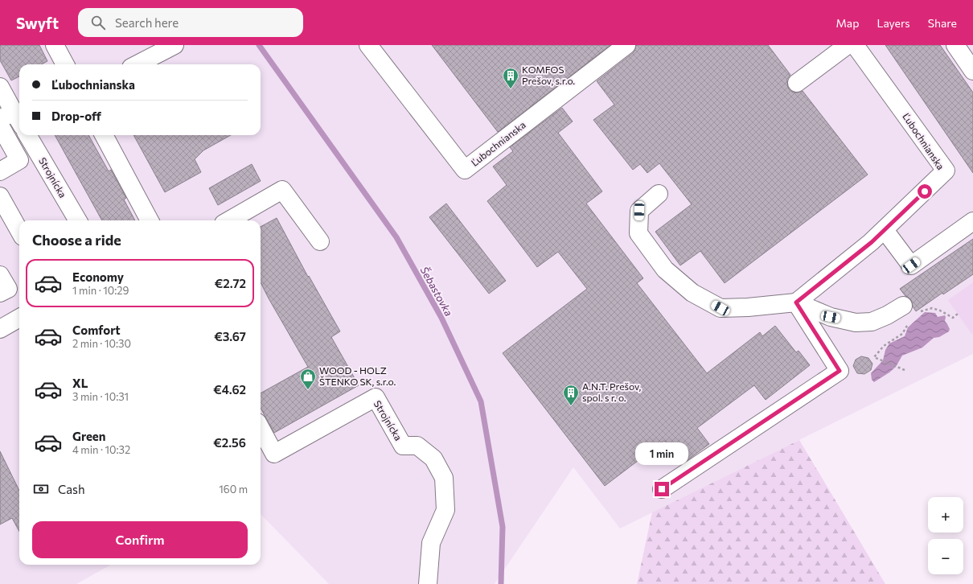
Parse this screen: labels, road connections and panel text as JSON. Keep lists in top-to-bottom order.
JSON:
{
  "streets": {
    "lane": ["Ľubochnianska", "Strojnícka"]
  },
  "water": ["Šebastovka"],
  "places": {
    "building": ["KOMFOS Prešov, s.r.o.", "A.N.T. Prešov, spol. s r. o."],
    "shop": ["WOOD - HOLZ ŠTENKO SK, s.r.o."]
  },
  "page": {
    "header": "Swyft",
    "search": "Search here",
    "nav": ["Map", "Layers", "Share"],
    "banner": ["Ľubochnianska", "Drop-off"],
    "heading": "Choose a ride",
    "list": [
      {
        "name": "Economy",
        "note": "1 min · 10:29",
        "value": "€2.72"
      },
      {
        "name": "Comfort",
        "note": "2 min · 10:30",
        "value": "€3.67"
      },
      {
        "name": "XL",
        "note": "3 min · 10:31",
        "value": "€4.62"
      },
      {
        "name": "Green",
        "note": "4 min · 10:32",
        "value": "€2.56"
      }
    ],
    "bubble": "1 min",
    "pay": ["Cash", "160 m"],
    "map_buttons": ["+", "−"],
    "buttons": "Confirm"
  }
}
